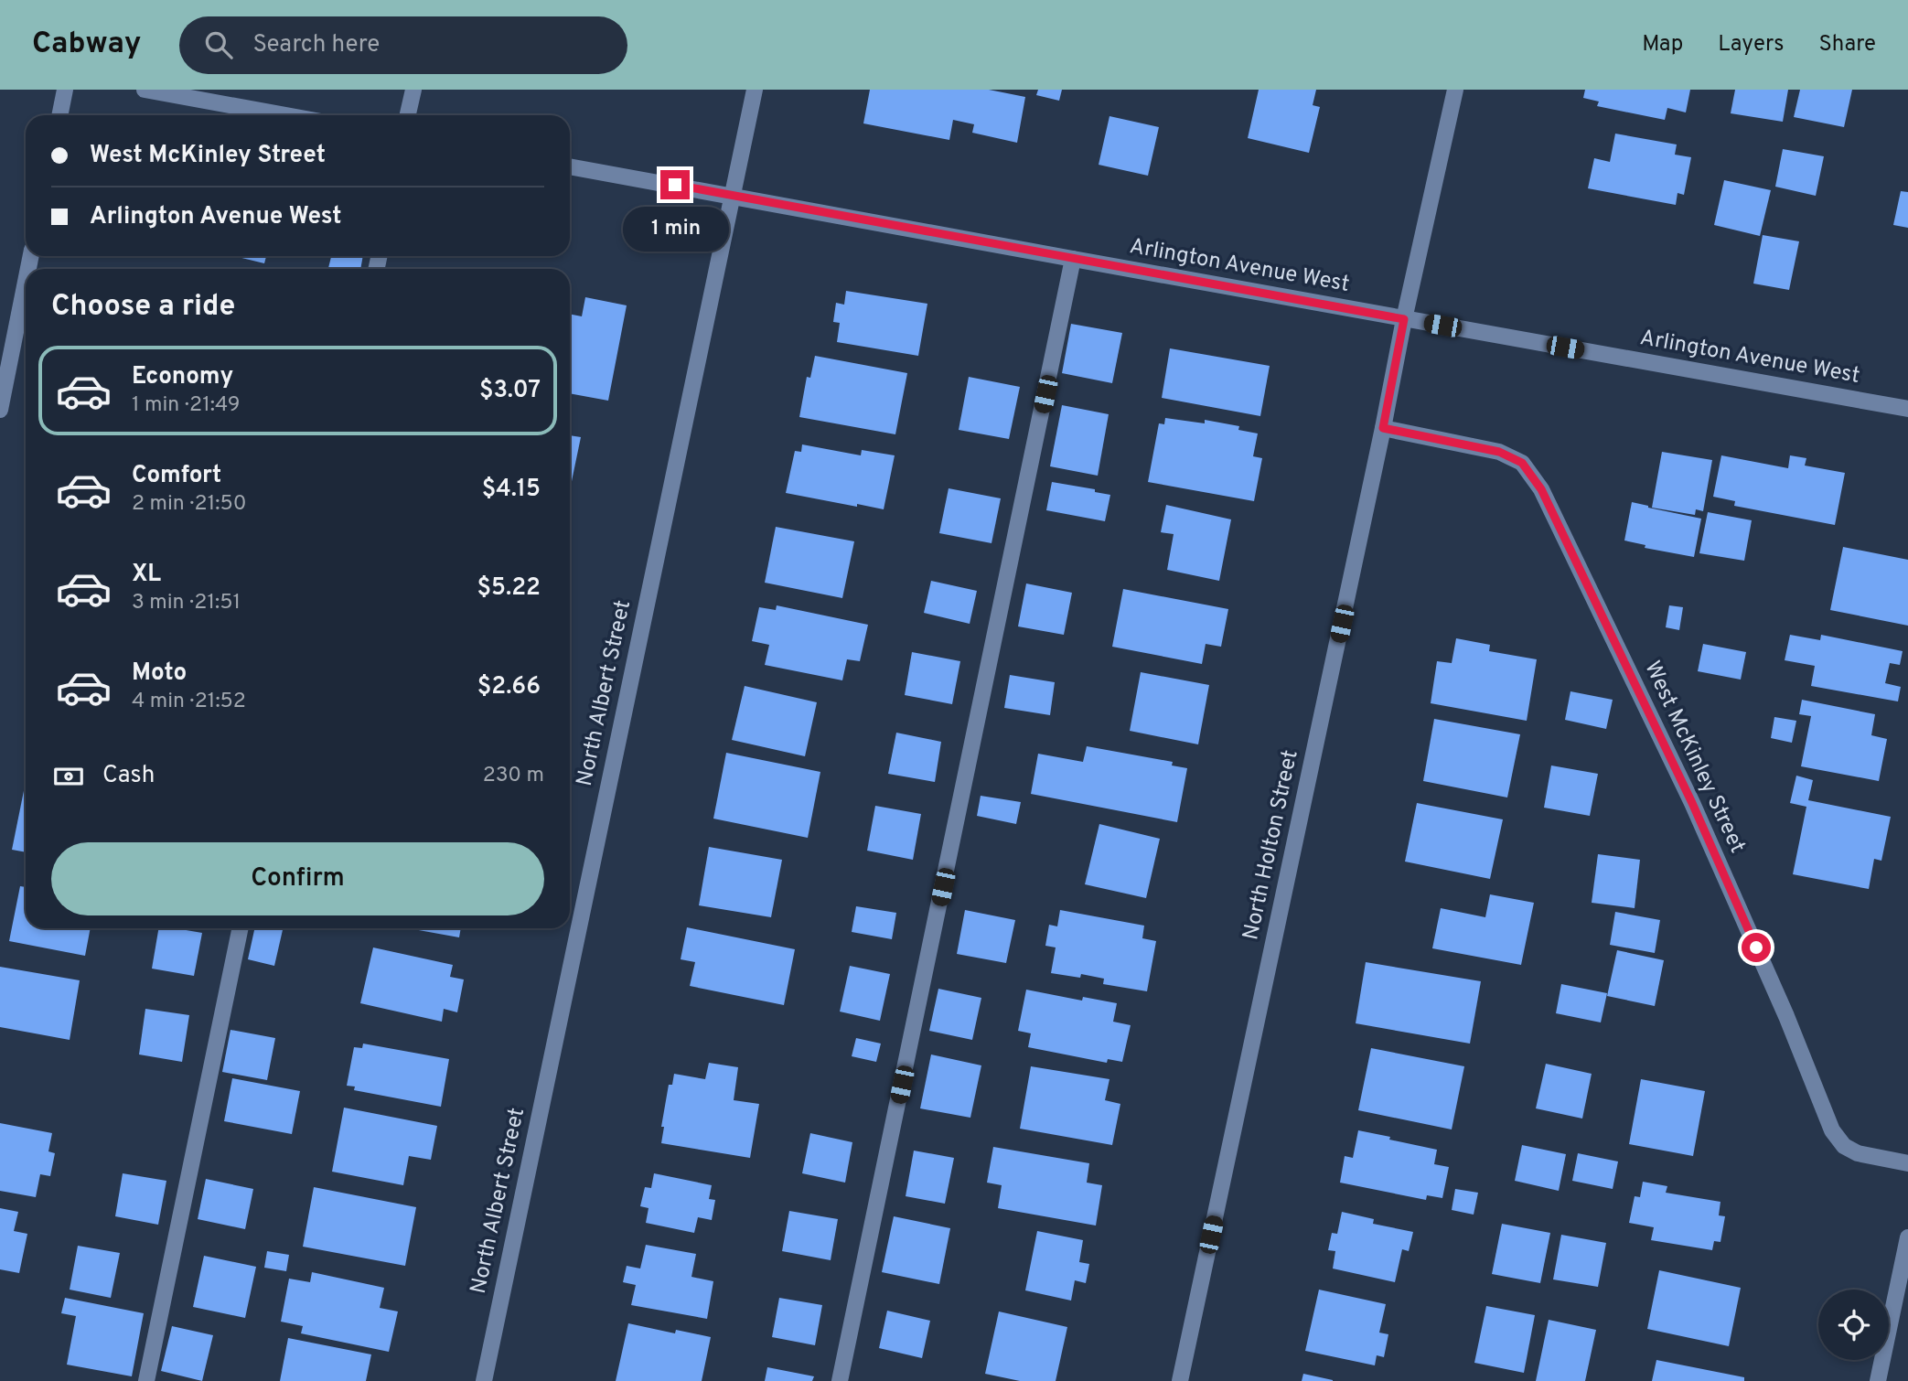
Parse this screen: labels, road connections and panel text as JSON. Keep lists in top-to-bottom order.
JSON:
{
  "streets": {
    "street": [
      "Arlington Avenue West",
      "North Albert Street",
      "West McKinley Street",
      "North Holton Street"
    ]
  },
  "crossings": [
    ["Arlington Avenue West", "North Albert Street"],
    ["Arlington Avenue West", "North Holton Street"],
    ["West McKinley Street", "North Holton Street"]
  ],
  "page": {
    "header": "Cabway",
    "search": "Search here",
    "nav": ["Map", "Layers", "Share"],
    "banner": ["West McKinley Street", "Arlington Avenue West"],
    "bubble": "1 min",
    "heading": "Choose a ride",
    "list": [
      {
        "name": "Economy",
        "note": "1 min · 21:49",
        "value": "$3.07"
      },
      {
        "name": "Comfort",
        "note": "2 min · 21:50",
        "value": "$4.15"
      },
      {
        "name": "XL",
        "note": "3 min · 21:51",
        "value": "$5.22"
      },
      {
        "name": "Moto",
        "note": "4 min · 21:52",
        "value": "$2.66"
      }
    ],
    "pay": ["Cash", "230 m"],
    "buttons": "Confirm"
  }
}
